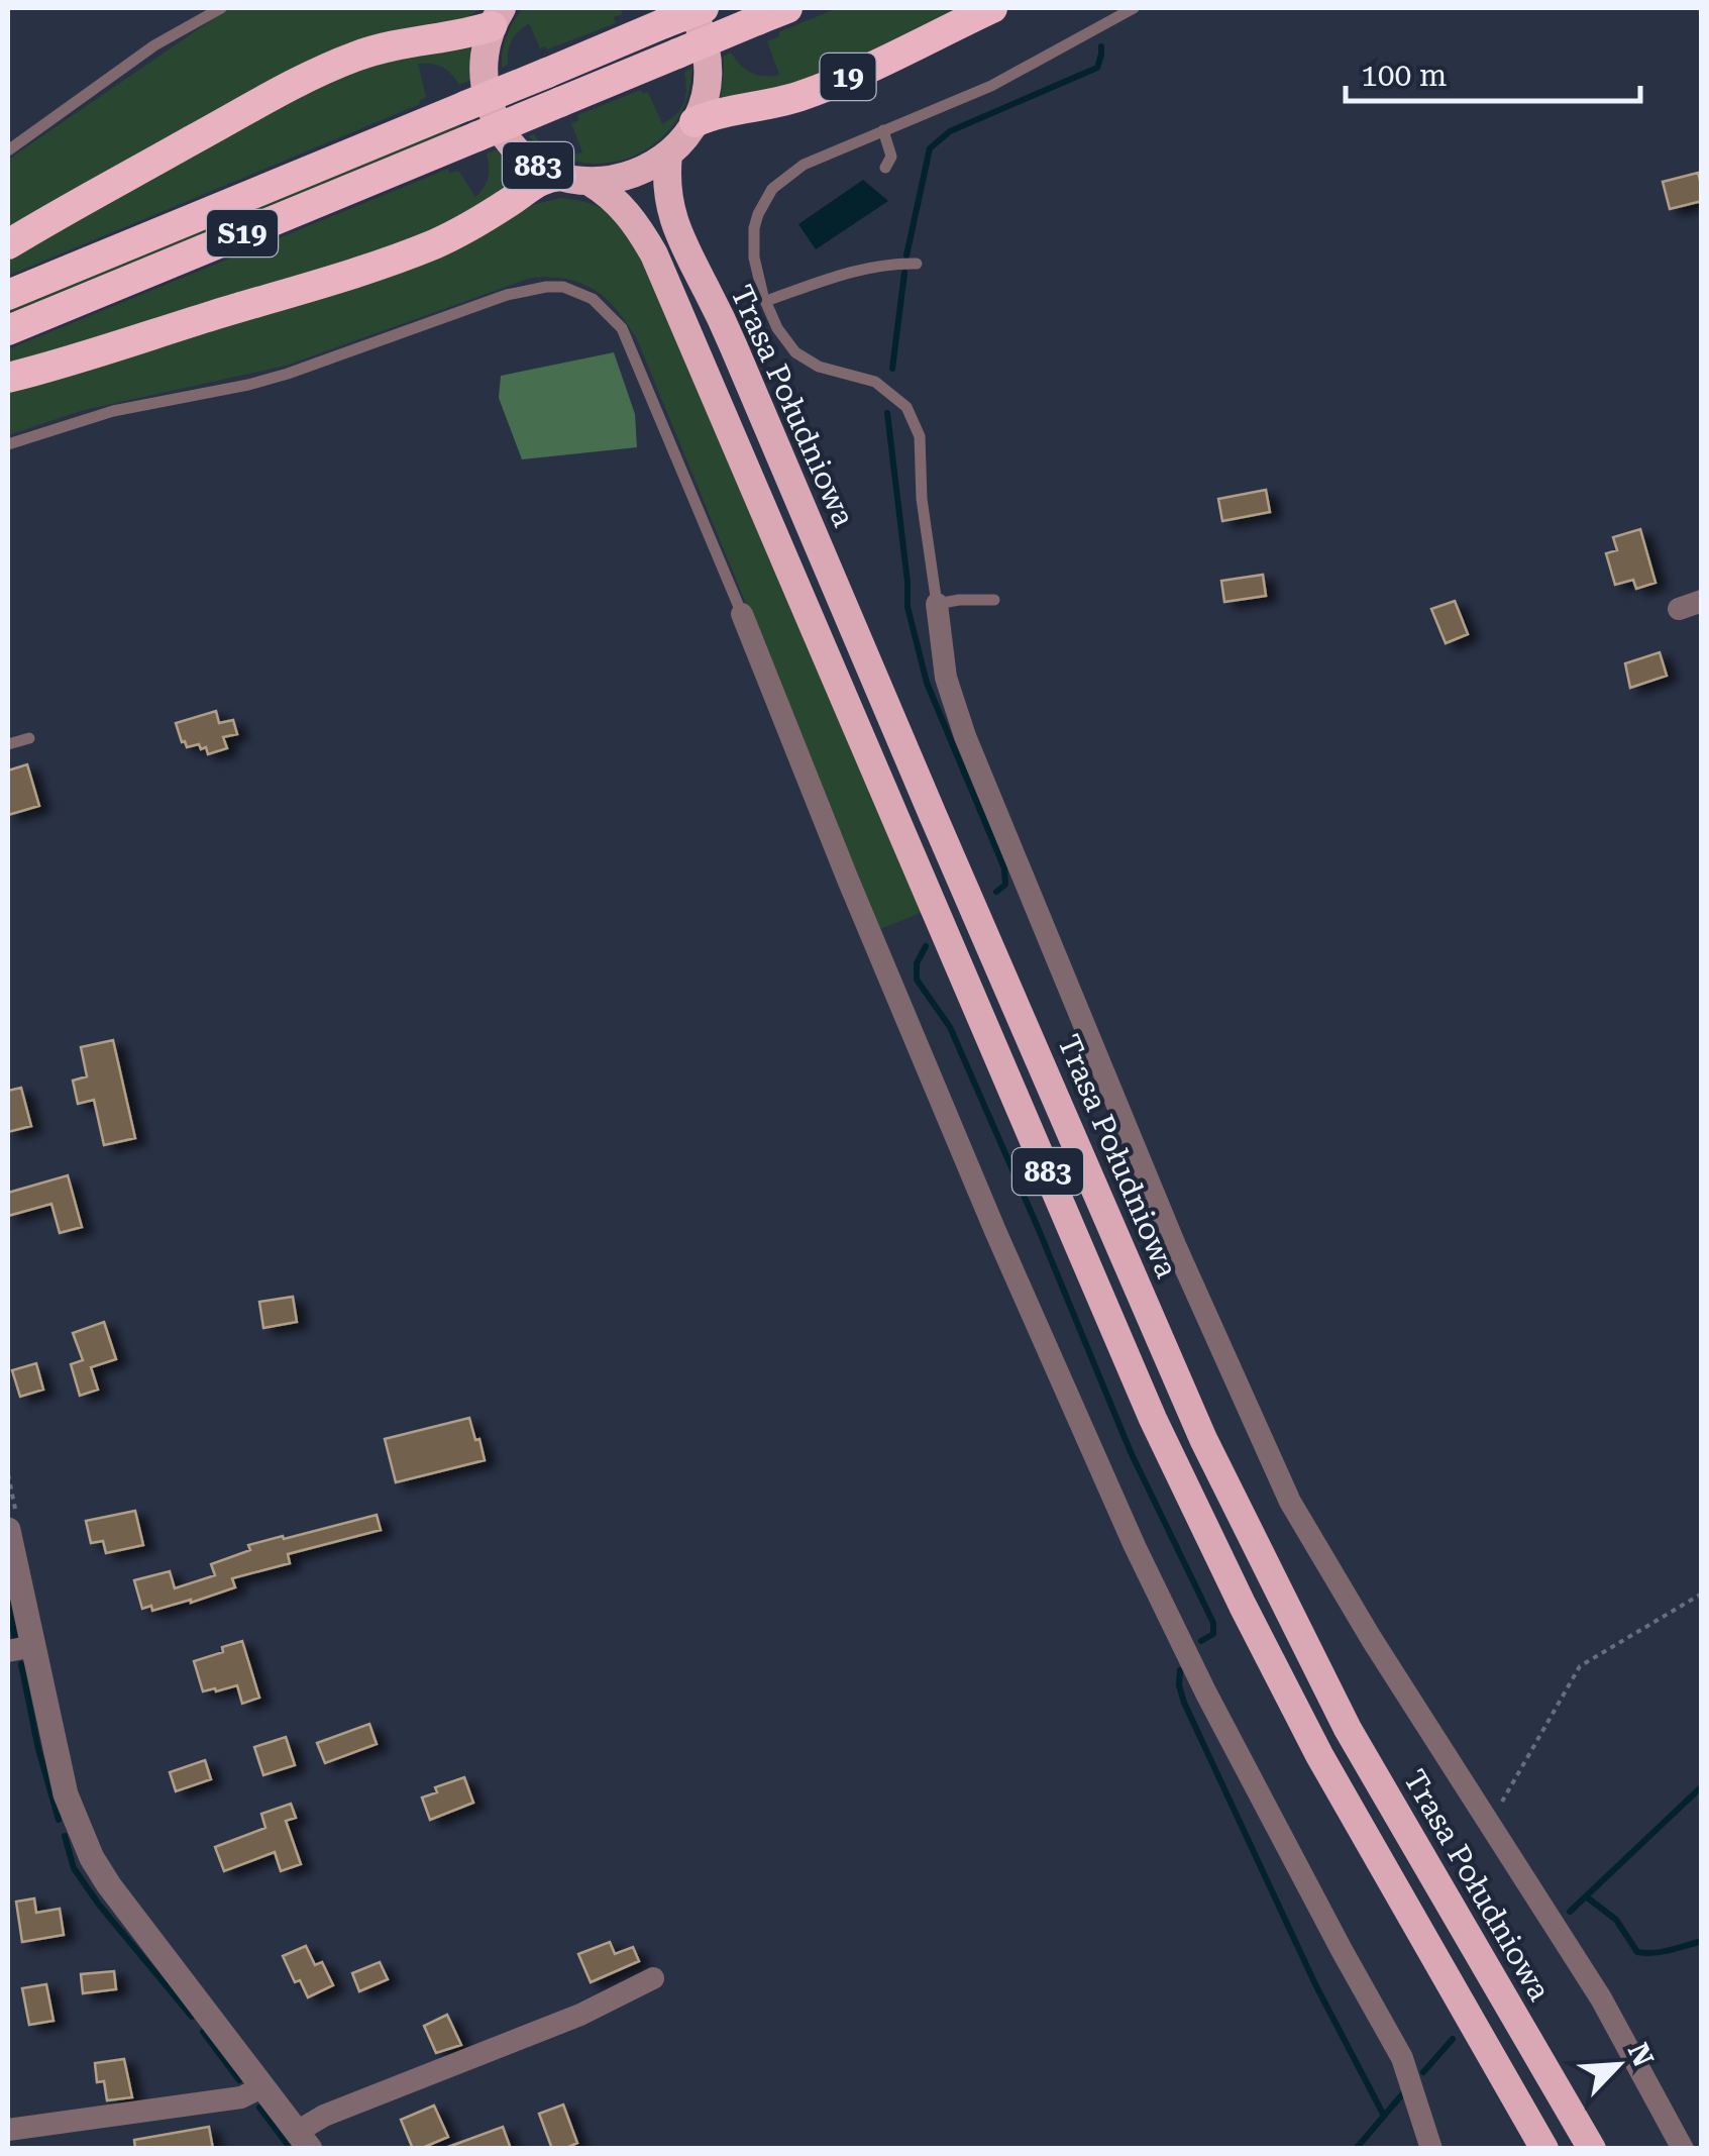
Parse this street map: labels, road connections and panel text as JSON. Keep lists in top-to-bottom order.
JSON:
{
  "streets": {
    "highway": [
      "19",
      "883",
      "S19",
      "Trasa Południowa"
    ]
  },
  "crossings": [
    ["19", "883"],
    ["883", "S19"],
    ["883", "Trasa Południowa"]
  ],
  "scale_bar": "100 m",
  "north": "top right"
}
